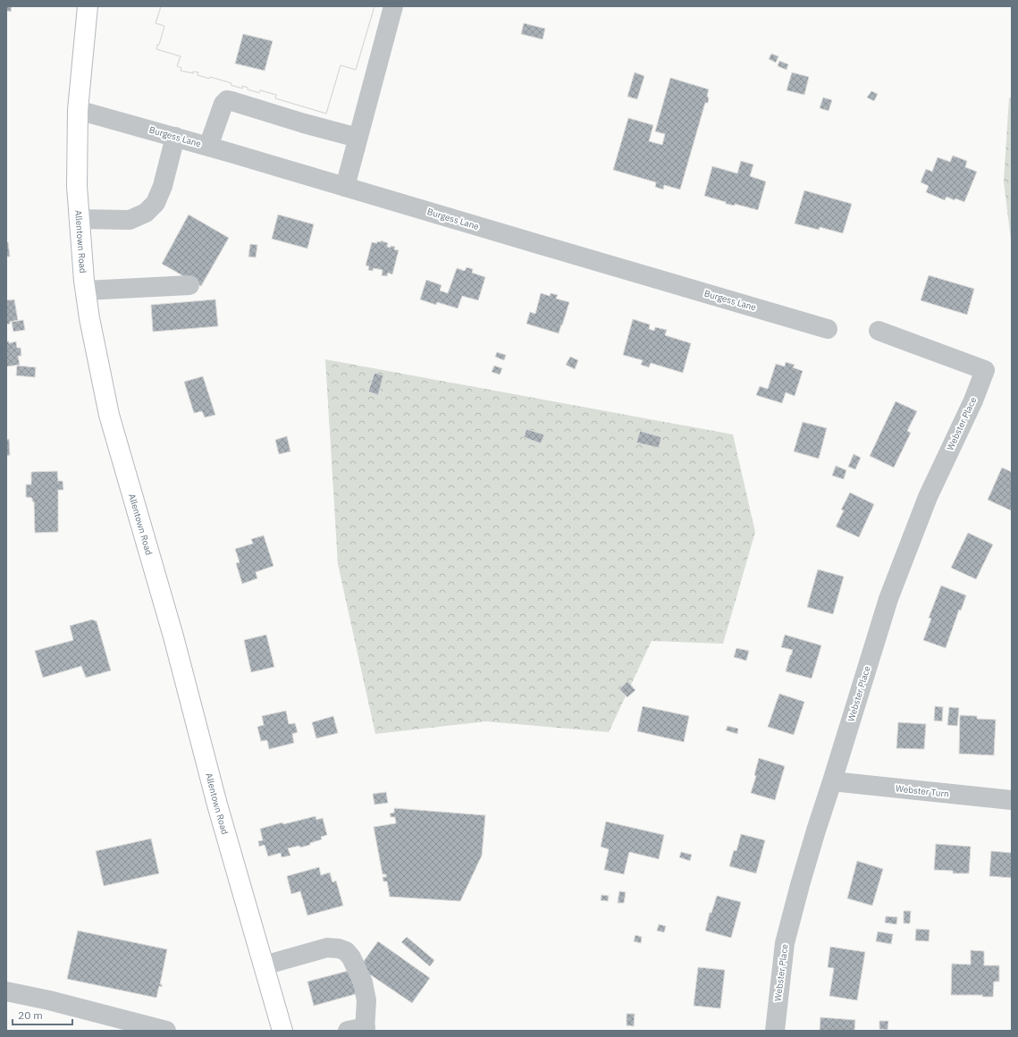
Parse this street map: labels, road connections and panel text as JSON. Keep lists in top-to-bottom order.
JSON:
{
  "streets": {
    "main road": ["Allentown Road"],
    "street": ["Burgess Lane", "Webster Place", "Webster Turn"]
  },
  "crossings": [
    ["Burgess Lane", "Allentown Road"],
    ["Webster Place", "Webster Turn"]
  ],
  "scale_bar": "20 m"
}
